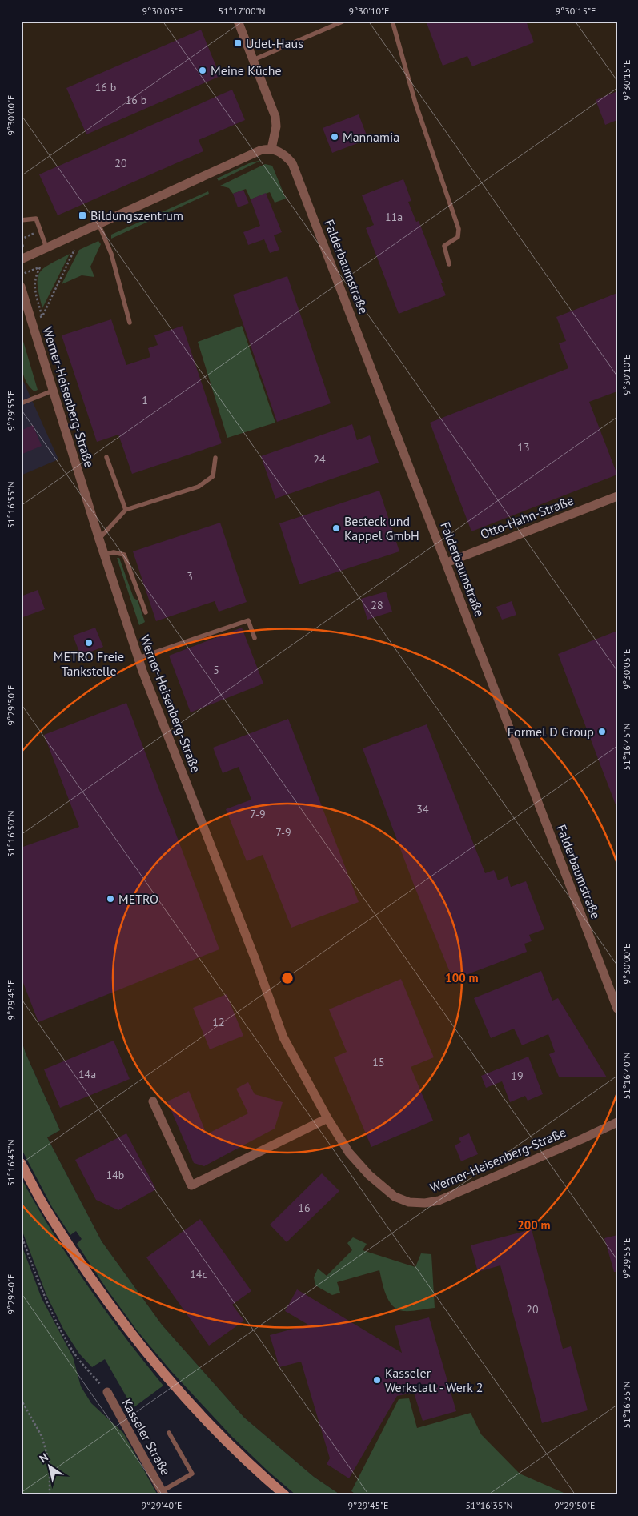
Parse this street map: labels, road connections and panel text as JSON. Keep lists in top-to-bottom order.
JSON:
{
  "streets": {
    "street": [
      "Falderbaumstraße",
      "Werner-Heisenberg-Straße",
      "Otto-Hahn-Straße",
      "Kasseler Straße"
    ]
  },
  "crossings": [
    ["Falderbaumstraße", "Otto-Hahn-Straße"]
  ],
  "places": {
    "transit": ["Udet-Haus", "Bildungszentrum"],
    "other": [
      "Meine Küche",
      "Mannamia",
      "Besteck und Kappel GmbH",
      "METRO Freie Tankstelle",
      "Formel D Group",
      "METRO",
      "Kasseler Werkstatt - Werk 2"
    ]
  },
  "house_numbers": [
    "16 b",
    "16 b",
    "20",
    "11a",
    "1",
    "13",
    "24",
    "3",
    "28",
    "5",
    "34",
    "7-9",
    "7-9",
    "12",
    "15",
    "14a",
    "19",
    "14b",
    "16",
    "14c",
    "20"
  ],
  "north": "top left",
  "coordinates": [
    "9°30'05\"E",
    "51°17'00\"N",
    "9°30'10\"E",
    "9°30'15\"E",
    "9°30'00\"E",
    "9°29'55\"E",
    "51°16'55\"N",
    "9°29'50\"E",
    "51°16'45\"N",
    "51°16'50\"N",
    "9°29'45\"E",
    "51°16'40\"N",
    "9°29'40\"E",
    "51°16'35\"N"
  ],
  "rings": ["100 m", "200 m"]
}
